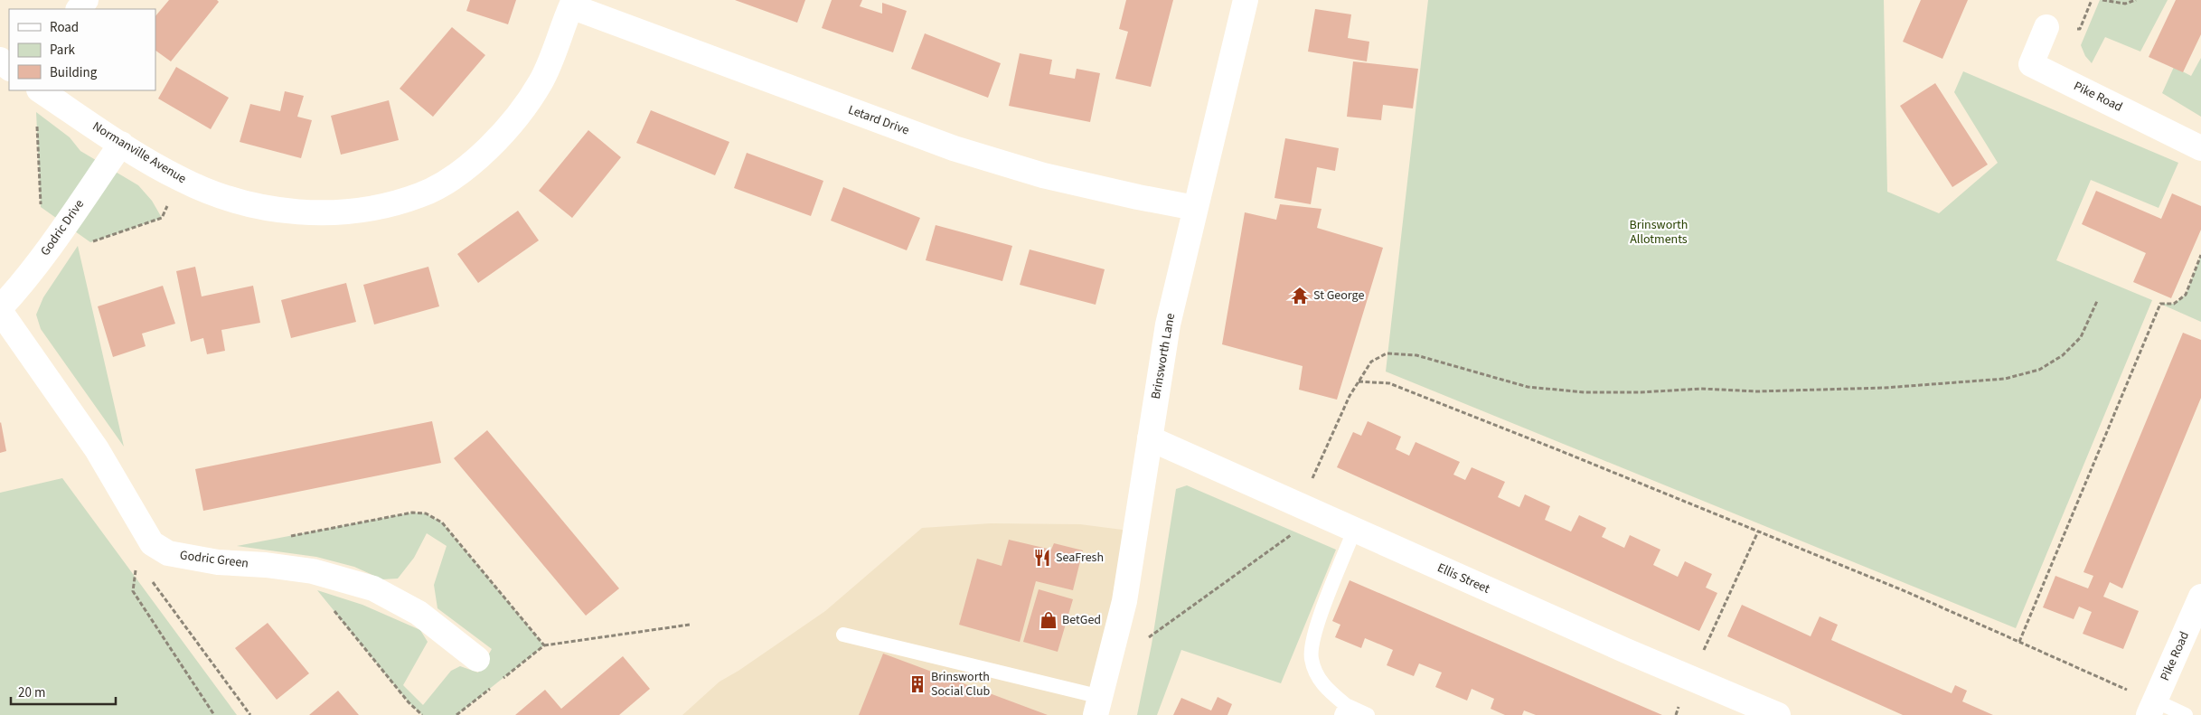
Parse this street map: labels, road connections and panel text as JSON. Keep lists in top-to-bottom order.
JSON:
{
  "streets": {
    "street": [
      "Pike Road",
      "Letard Drive",
      "Normanville Avenue",
      "Godric Drive",
      "Brinsworth Lane",
      "Godric Green",
      "Ellis Street"
    ]
  },
  "crossings": [
    ["Letard Drive", "Normanville Avenue"],
    ["Letard Drive", "Brinsworth Lane"],
    ["Normanville Avenue", "Godric Drive"],
    ["Godric Drive", "Godric Green"],
    ["Brinsworth Lane", "Ellis Street"]
  ],
  "parks": ["Brinsworth Allotments"],
  "places": {
    "temple": ["St George"],
    "restaurant": ["SeaFresh"],
    "shop": ["BetGed"],
    "building": ["Brinsworth Social Club"]
  },
  "legend": ["Road", "Park", "Building"],
  "scale_bar": "20 m"
}
